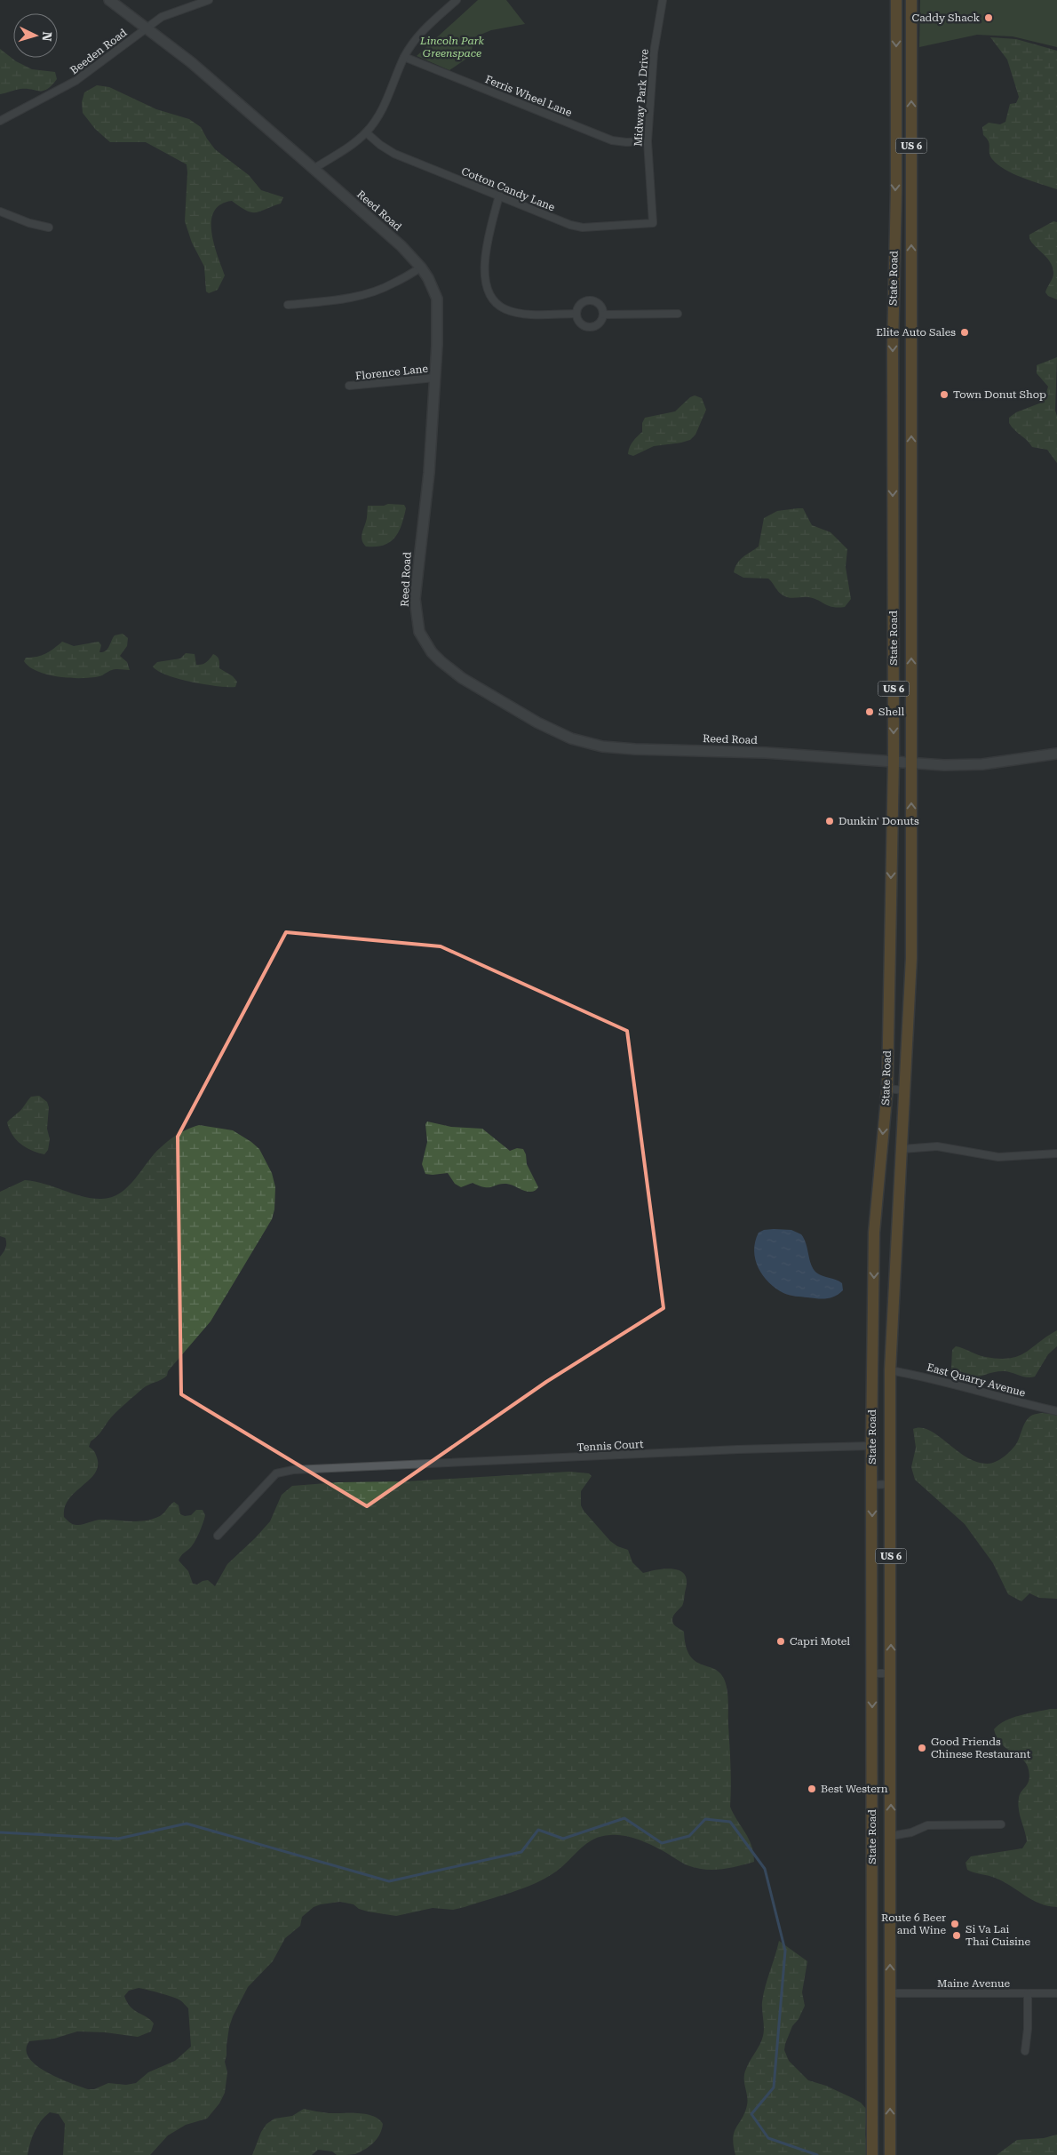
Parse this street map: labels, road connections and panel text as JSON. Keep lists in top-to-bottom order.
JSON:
{
  "streets": {
    "main road": ["US 6", "State Road"],
    "street": [
      "Beeden Road",
      "Ferris Wheel Lane",
      "Midway Park Drive",
      "Cotton Candy Lane",
      "Reed Road",
      "Florence Lane",
      "East Quarry Avenue",
      "Tennis Court",
      "Maine Avenue"
    ]
  },
  "crossings": [
    ["Beeden Road", "Reed Road"],
    ["Ferris Wheel Lane", "Midway Park Drive"],
    ["Midway Park Drive", "Cotton Candy Lane"],
    ["Reed Road", "State Road"],
    ["Reed Road", "Florence Lane"],
    ["State Road", "East Quarry Avenue"],
    ["State Road", "Tennis Court"],
    ["State Road", "Maine Avenue"]
  ],
  "parks": ["Lincoln Park Greenspace"],
  "places": [
    "Caddy Shack",
    "Elite Auto Sales",
    "Town Donut Shop",
    "Shell",
    "Dunkin' Donuts",
    "Capri Motel",
    "Good Friends Chinese Restaurant",
    "Best Western",
    "Route 6 Beer and Wine",
    "Si Va Lai Thai Cuisine"
  ],
  "north": "right"
}
